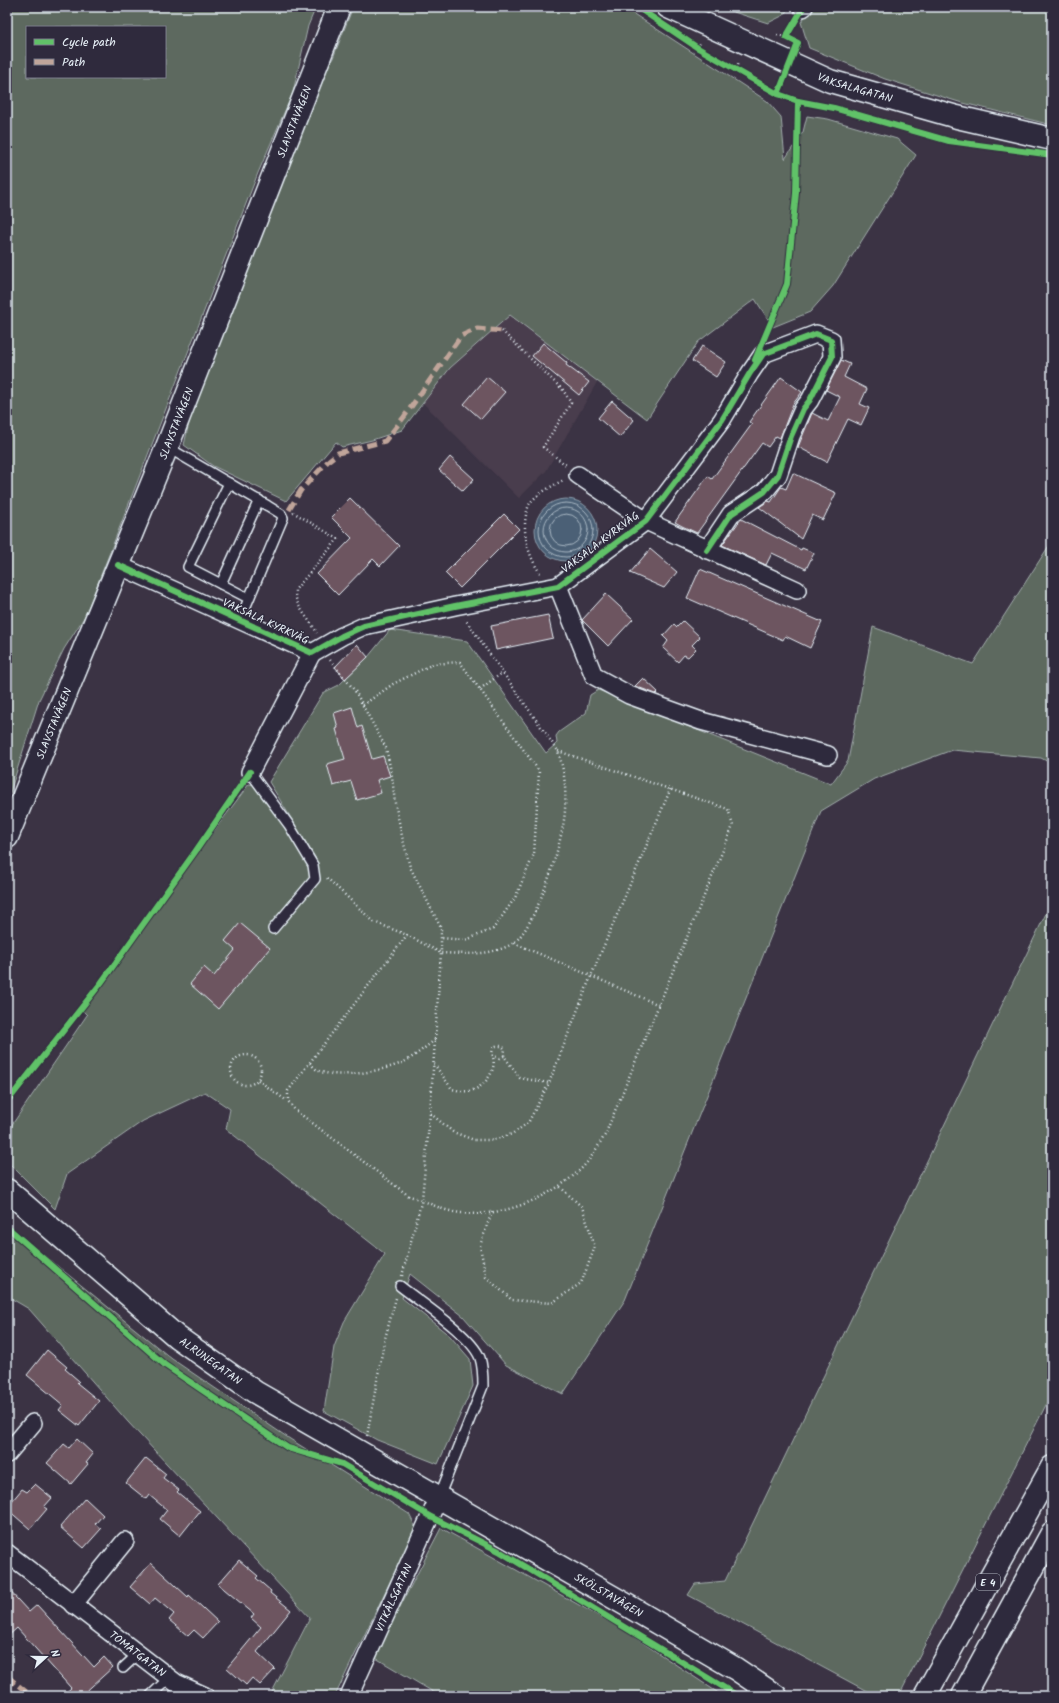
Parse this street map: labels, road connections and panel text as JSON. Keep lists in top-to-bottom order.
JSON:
{
  "streets": {
    "main road": [
      "VAKSALAGATAN",
      "SLAVSTAVÄGEN",
      "ALRUNEGATAN",
      "E 4",
      "SKÖLSTAVÄGEN"
    ],
    "street": ["VAKSALA KYRKVÄG", "VITKÅLSGATAN", "TOMATGATAN"]
  },
  "crossings": [
    ["SLAVSTAVÄGEN", "VAKSALA KYRKVÄG"],
    ["ALRUNEGATAN", "SKÖLSTAVÄGEN"],
    ["ALRUNEGATAN", "VITKÅLSGATAN"],
    ["SKÖLSTAVÄGEN", "VITKÅLSGATAN"]
  ],
  "legend": ["Cycle path", "Path"],
  "north": "right"
}
